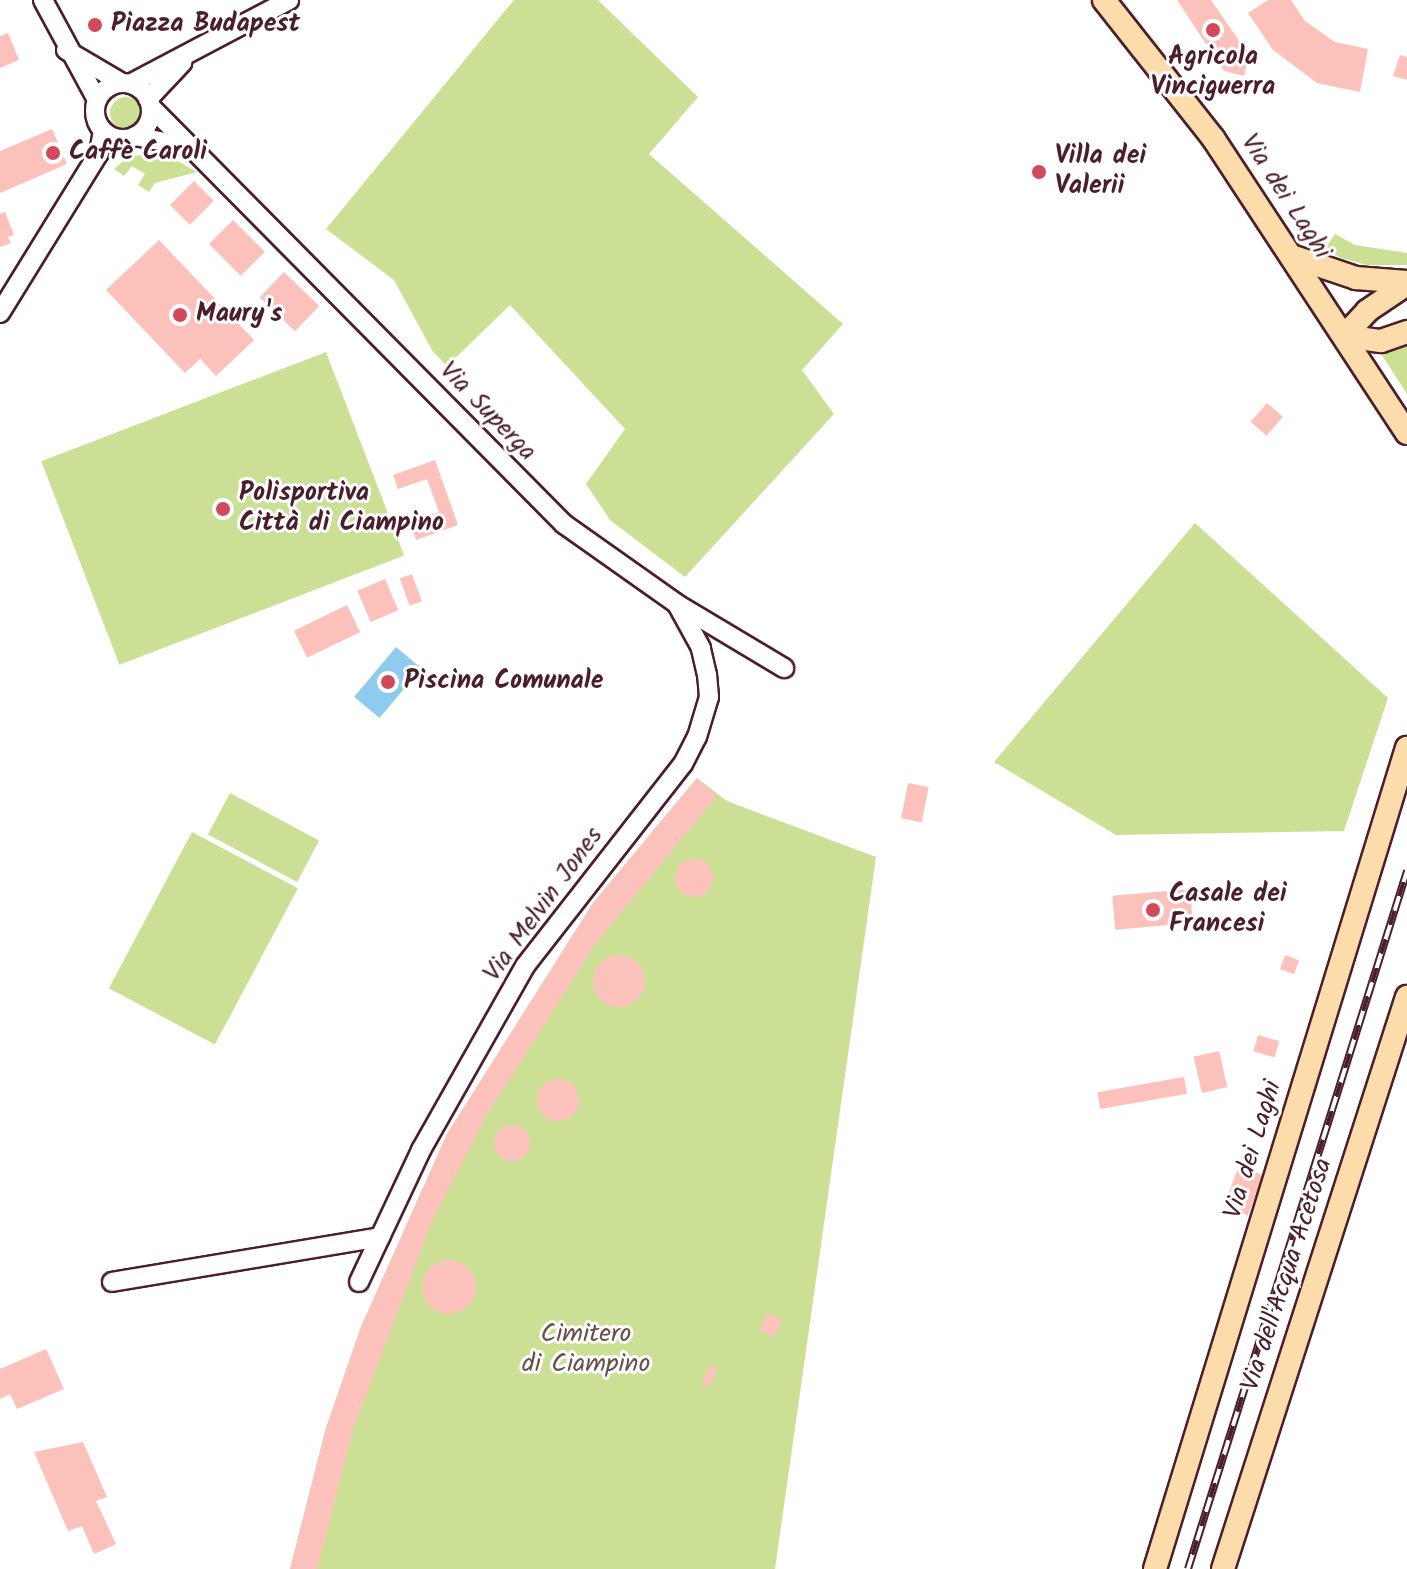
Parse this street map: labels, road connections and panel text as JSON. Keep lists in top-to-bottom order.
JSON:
{
  "streets": {
    "main road": ["Via dei Laghi", "Via dell'Acqua Acetosa"],
    "street": ["Via Superga", "Via Melvin Jones"]
  },
  "crossings": [
    ["Via Superga", "Via Melvin Jones"]
  ],
  "parks": ["Cimitero di Ciampino"],
  "places": [
    "Piazza Budapest",
    "Agricola Vinciguerra",
    "Caffè Caroli",
    "Villa dei Valerii",
    "Maury's",
    "Polisportiva Città di Ciampino",
    "Piscina Comunale",
    "Casale dei Francesi"
  ]
}
